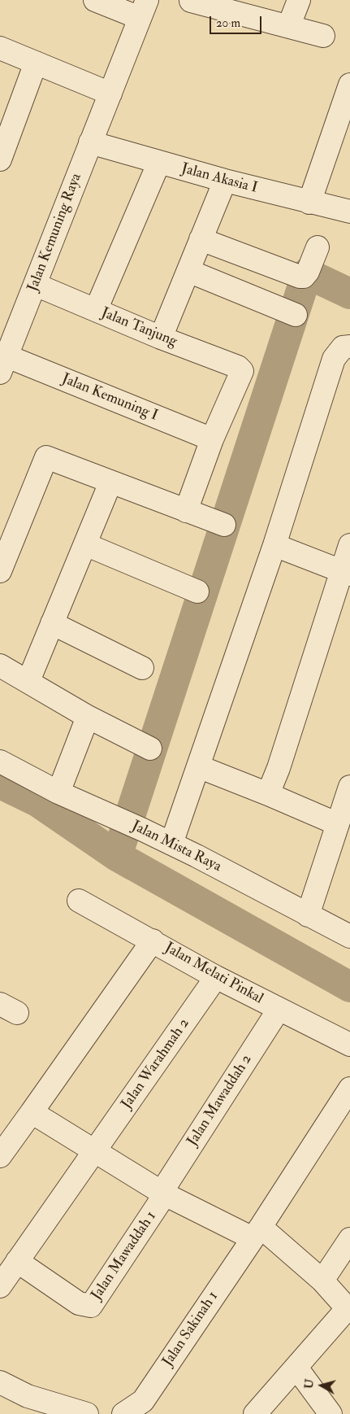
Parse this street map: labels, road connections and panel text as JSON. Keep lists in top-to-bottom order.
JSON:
{
  "streets": {
    "street": [
      "Jalan Akasia I",
      "Jalan Kemuning Raya",
      "Jalan Tanjung",
      "Jalan Kemuning I",
      "Jalan Mista Raya",
      "Jalan Melati Pinkal",
      "Jalan Warahmah 2",
      "Jalan Mawaddah 2",
      "Jalan Mawaddah 1",
      "Jalan Sakinah 1"
    ]
  },
  "crossings": [
    ["Jalan Akasia I", "Jalan Kemuning Raya"],
    ["Jalan Kemuning Raya", "Jalan Tanjung"],
    ["Jalan Kemuning Raya", "Jalan Kemuning I"],
    ["Jalan Tanjung", "Jalan Kemuning I"],
    ["Jalan Melati Pinkal", "Jalan Warahmah 2"],
    ["Jalan Melati Pinkal", "Jalan Mawaddah 2"],
    ["Jalan Warahmah 2", "Jalan Mawaddah 1"],
    ["Jalan Mawaddah 2", "Jalan Mawaddah 1"]
  ],
  "scale_bar": "20 m",
  "north": "left"
}
